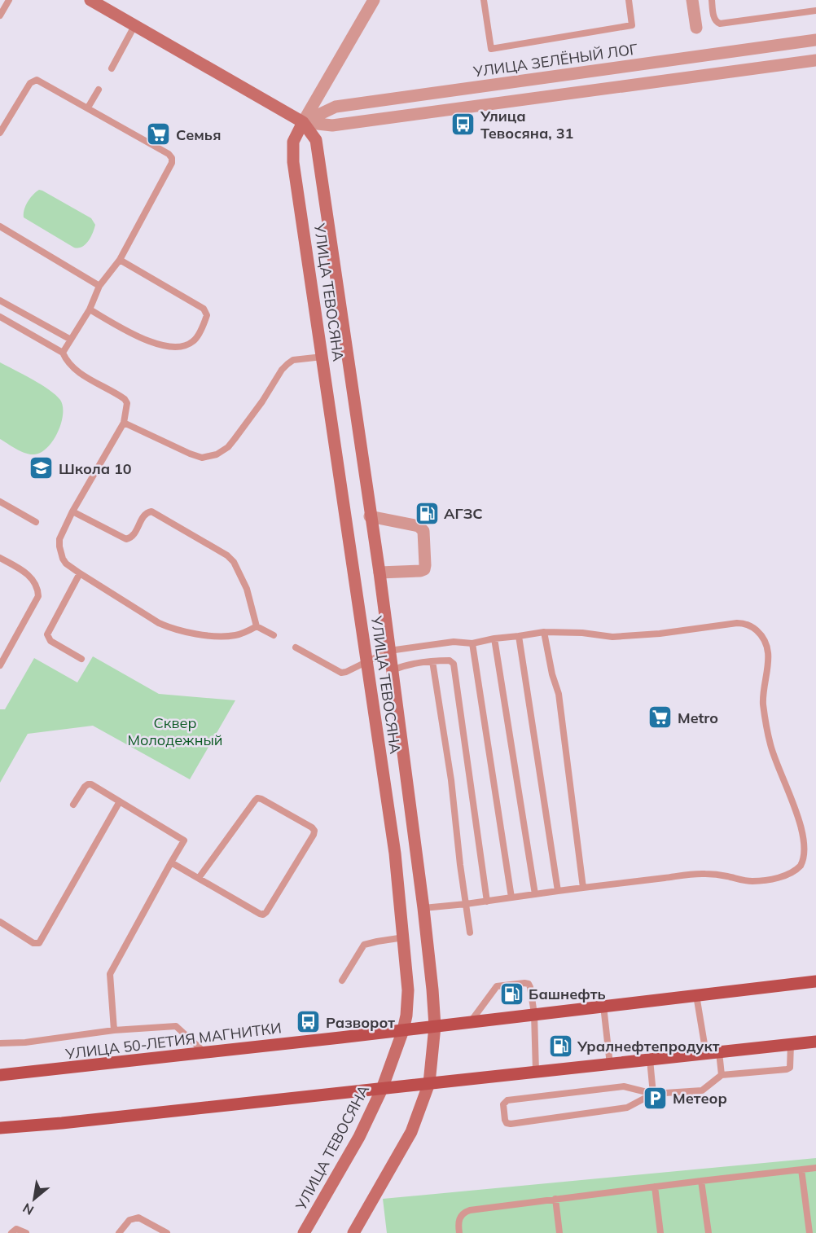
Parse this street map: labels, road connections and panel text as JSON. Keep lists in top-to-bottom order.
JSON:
{
  "streets": {
    "main road": ["УЛИЦА 50-ЛЕТИЯ МАГНИТКИ"],
    "street": ["УЛИЦА ЗЕЛЁНЫЙ ЛОГ", "УЛИЦА ТЕВОСЯНА"]
  },
  "crossings": [
    ["УЛИЦА ЗЕЛЁНЫЙ ЛОГ", "УЛИЦА ТЕВОСЯНА"],
    ["УЛИЦА ТЕВОСЯНА", "УЛИЦА 50-ЛЕТИЯ МАГНИТКИ"]
  ],
  "parks": ["Сквер Молодежный"],
  "places": {
    "bus stop": ["Улица Тевосяна, 31", "Разворот"],
    "supermarket": ["Семья", "Metro"],
    "school or university": ["Школа 10"],
    "fuel station": ["АГЗС", "Башнефть", "Уралнефтепродукт"],
    "parking": ["Метеор"]
  },
  "north": "bottom left"
}
